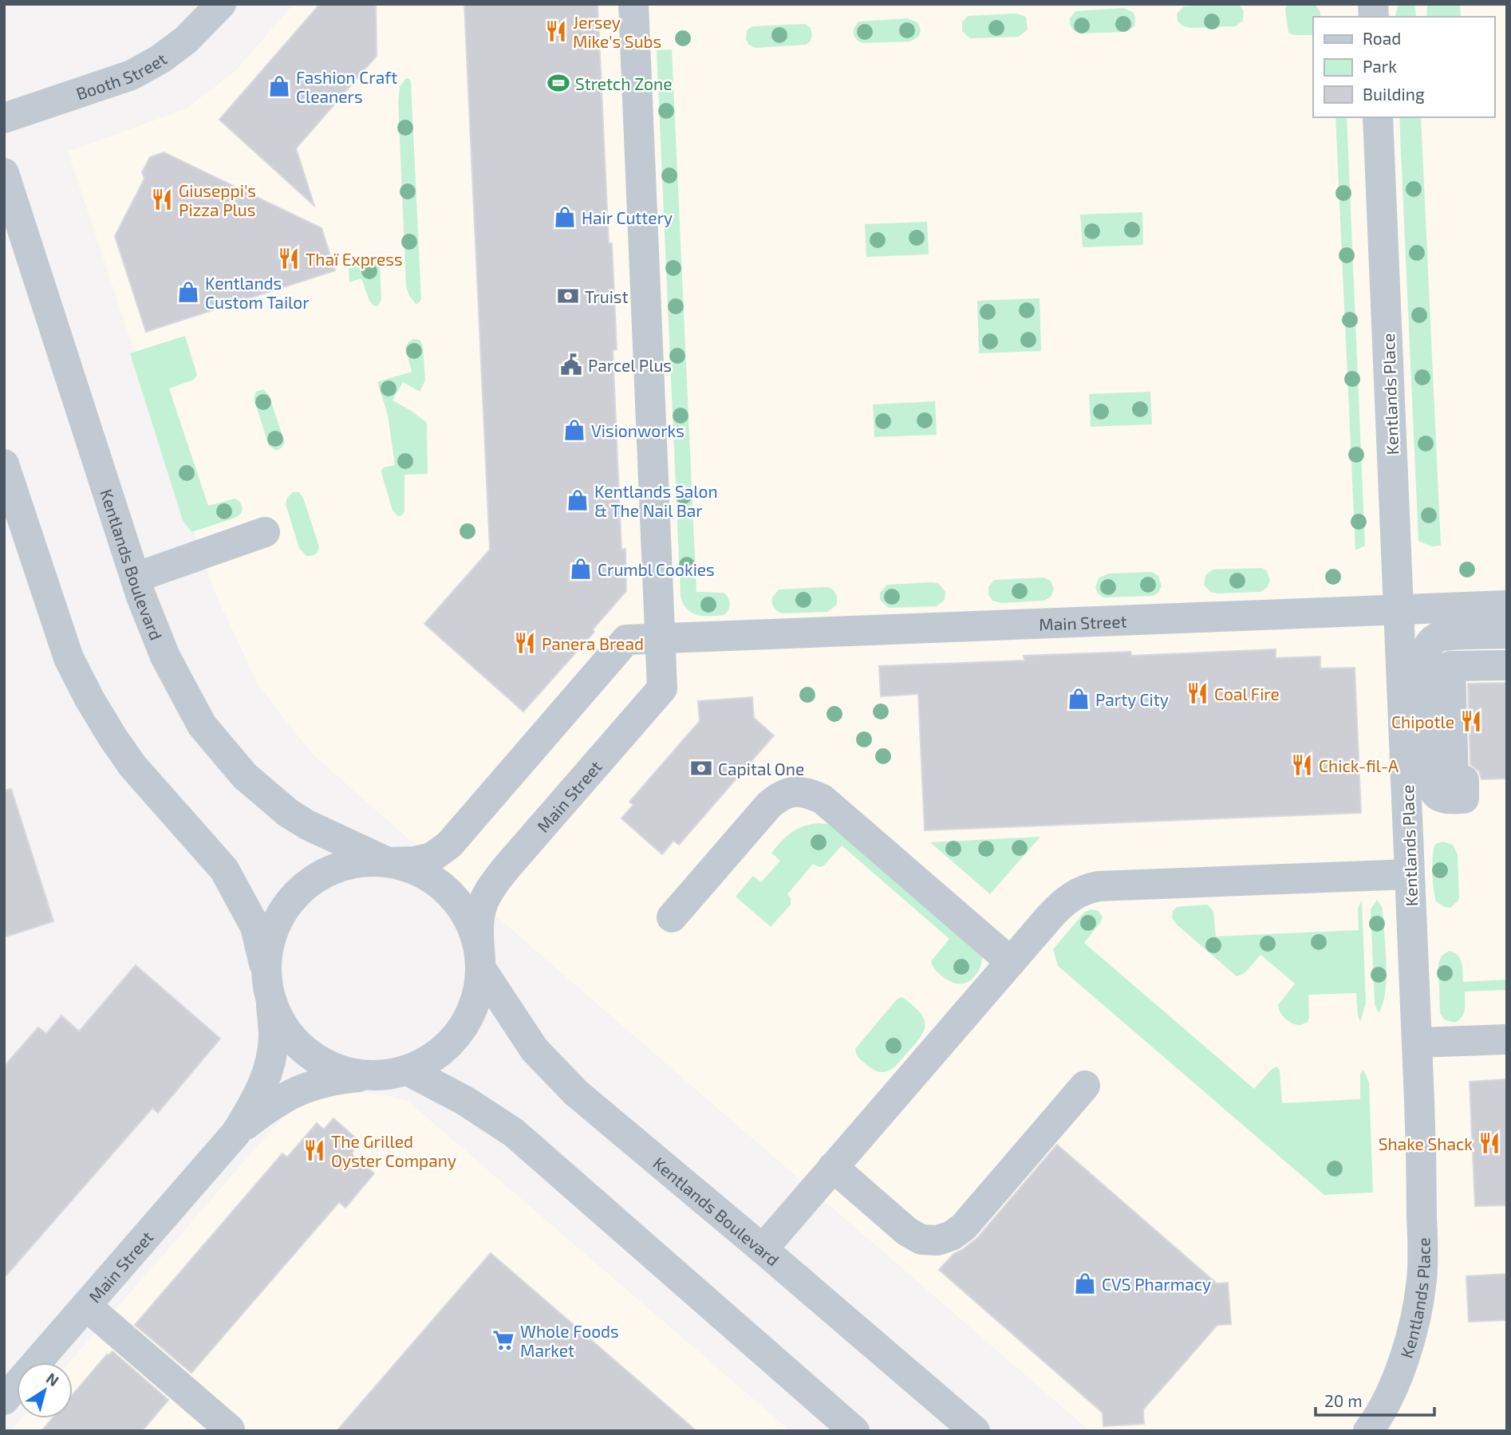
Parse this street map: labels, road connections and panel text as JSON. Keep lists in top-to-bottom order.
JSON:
{
  "streets": {
    "street": [
      "Booth Street",
      "Kentlands Place",
      "Kentlands Boulevard",
      "Main Street"
    ]
  },
  "crossings": [
    ["Kentlands Place", "Main Street"],
    ["Kentlands Boulevard", "Main Street"]
  ],
  "places": {
    "restaurant": [
      "Jersey Mike's Subs",
      "Giuseppi's Pizza Plus",
      "Thaï Express",
      "Panera Bread",
      "Coal Fire",
      "Chipotle",
      "Chick-fil-A",
      "Shake Shack",
      "The Grilled Oyster Company"
    ],
    "sports": ["Stretch Zone"],
    "shop": [
      "Fashion Craft Cleaners",
      "Hair Cuttery",
      "Kentlands Custom Tailor",
      "Visionworks",
      "Kentlands Salon & The Nail Bar",
      "Crumbl Cookies",
      "Party City",
      "CVS Pharmacy"
    ],
    "bank": ["Truist", "Capital One"],
    "public building": ["Parcel Plus"],
    "supermarket": ["Whole Foods Market"]
  },
  "legend": ["Road", "Park", "Building"],
  "scale_bar": "20 m",
  "north": "top right"
}
